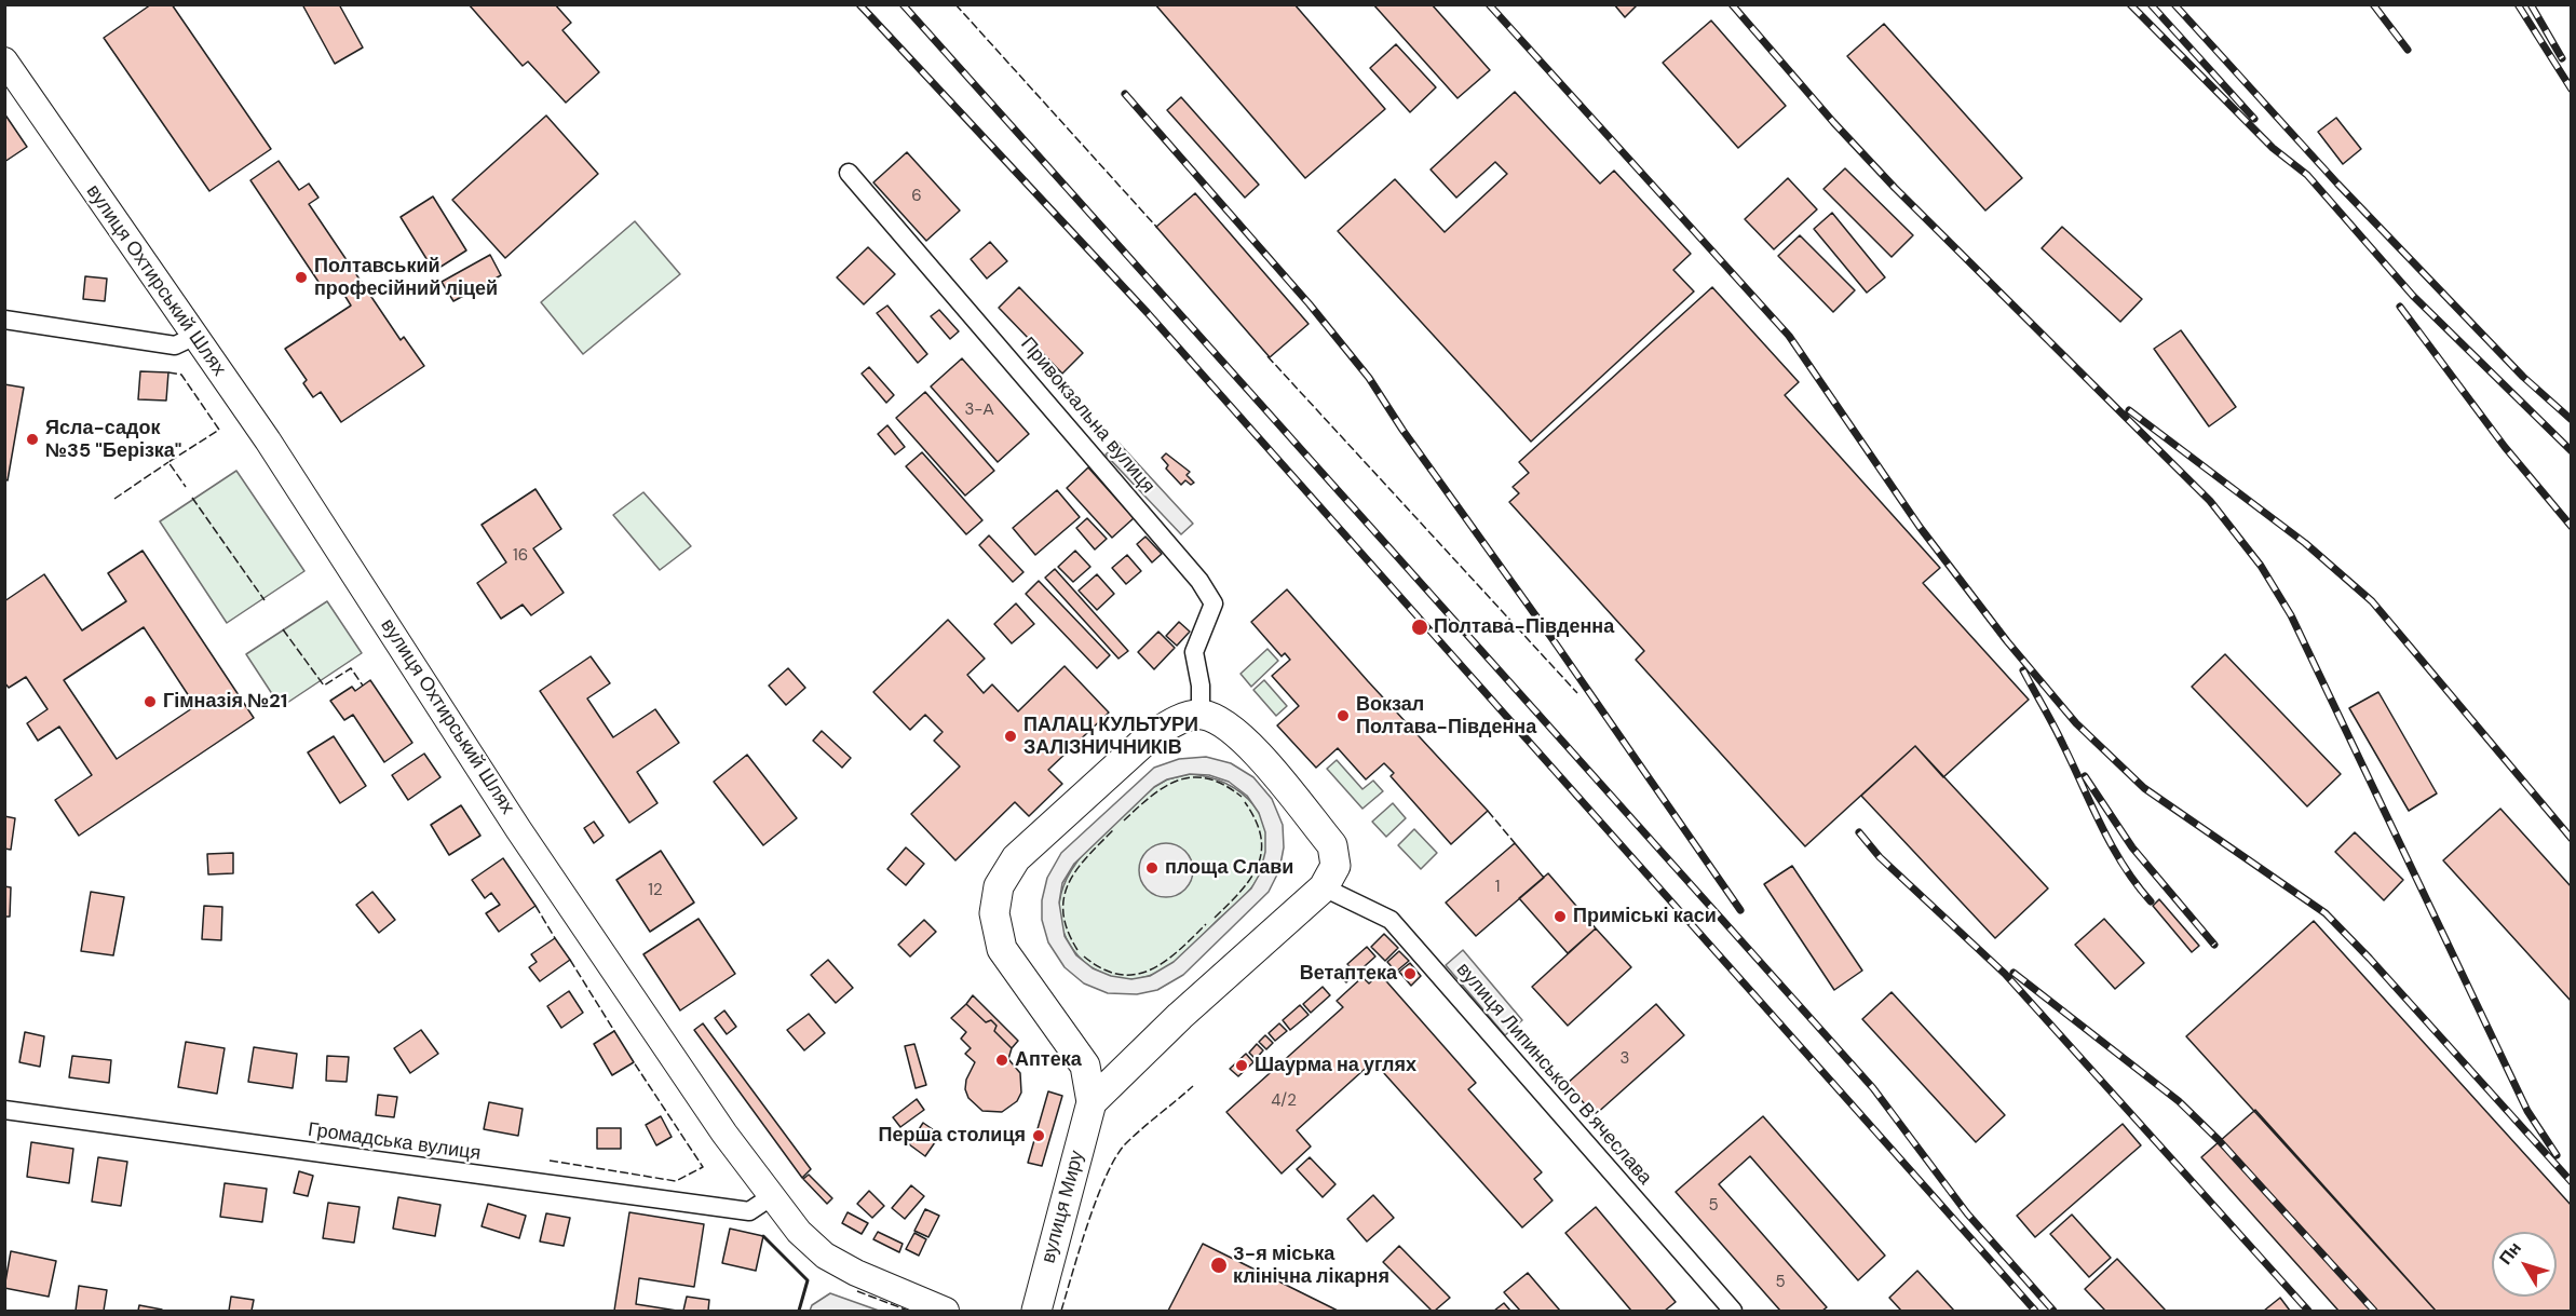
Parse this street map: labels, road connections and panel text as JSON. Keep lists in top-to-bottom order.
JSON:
{
  "streets": {
    "main road": ["вулиця Охтирський Шлях", "вулиця Миру"],
    "street": ["Привокзальна вулиця", "вулиця Липинського В'ячеслава", "Громадська вулиця"]
  },
  "crossings": [
    ["вулиця Охтирський Шлях", "Громадська вулиця"]
  ],
  "places": [
    "Полтавський професійний ліцей",
    "Ясла-садок №35 \"Берізка\"",
    "Полтава-Південна",
    "Гімназія №21",
    "Вокзал Полтава-Південна",
    "ПАЛАЦ КУЛЬТУРИ ЗАЛIЗНИЧНИКIВ",
    "площа Слави",
    "Приміські каси",
    "Ветаптека",
    "Аптека",
    "Шаурма на углях",
    "Перша столиця",
    "3-я міська клінічна лікарня"
  ],
  "house_numbers": [
    "6",
    "3-А",
    "16",
    "1",
    "12",
    "3",
    "4/2",
    "5",
    "5"
  ],
  "north": "top left"
}
